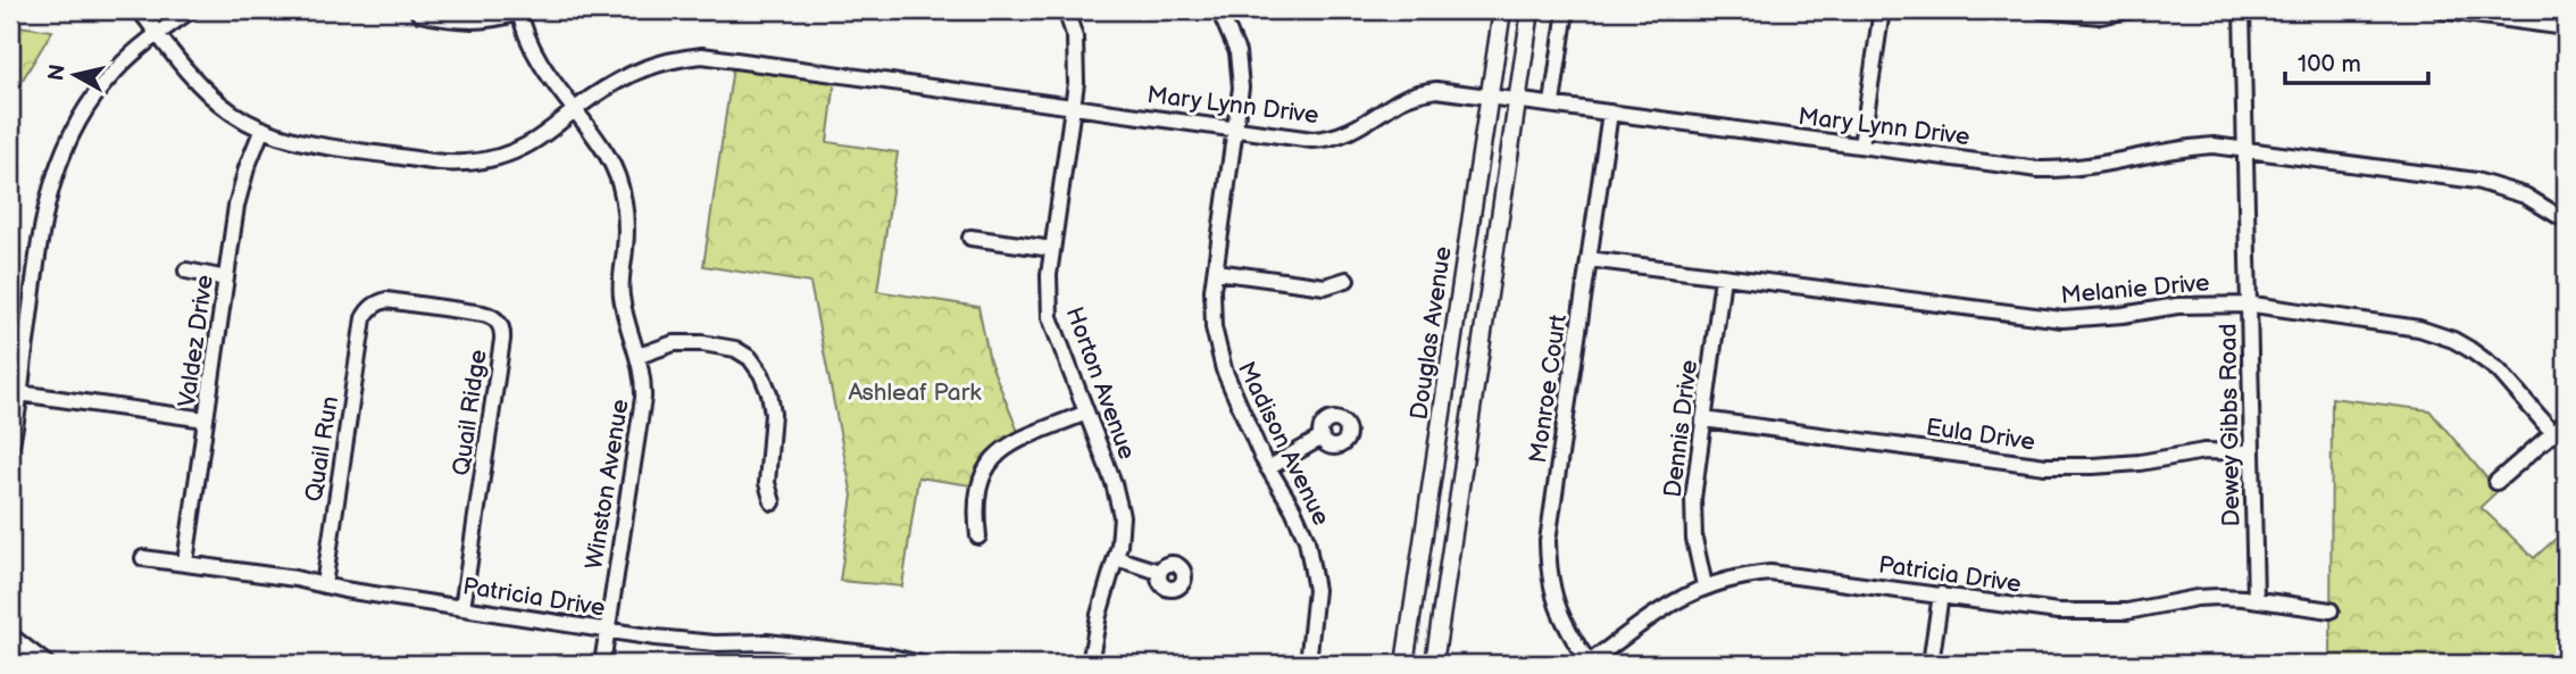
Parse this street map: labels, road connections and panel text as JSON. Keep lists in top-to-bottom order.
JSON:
{
  "streets": {
    "main road": ["Douglas Avenue"],
    "street": [
      "Mary Lynn Drive",
      "Melanie Drive",
      "Valdez Drive",
      "Horton Avenue",
      "Monroe Court",
      "Quail Ridge",
      "Dewey Gibbs Road",
      "Dennis Drive",
      "Eula Drive",
      "Madison Avenue",
      "Quail Run",
      "Winston Avenue",
      "Patricia Drive"
    ]
  },
  "crossings": [
    ["Mary Lynn Drive", "Douglas Avenue"],
    ["Mary Lynn Drive", "Valdez Drive"],
    ["Mary Lynn Drive", "Horton Avenue"],
    ["Mary Lynn Drive", "Monroe Court"],
    ["Mary Lynn Drive", "Dewey Gibbs Road"],
    ["Mary Lynn Drive", "Madison Avenue"],
    ["Mary Lynn Drive", "Winston Avenue"],
    ["Melanie Drive", "Monroe Court"],
    ["Melanie Drive", "Dewey Gibbs Road"],
    ["Melanie Drive", "Dennis Drive"],
    ["Valdez Drive", "Patricia Drive"],
    ["Monroe Court", "Patricia Drive"],
    ["Quail Ridge", "Quail Run"],
    ["Quail Ridge", "Patricia Drive"],
    ["Dewey Gibbs Road", "Eula Drive"],
    ["Dewey Gibbs Road", "Patricia Drive"],
    ["Dennis Drive", "Eula Drive"],
    ["Dennis Drive", "Patricia Drive"],
    ["Quail Run", "Patricia Drive"],
    ["Winston Avenue", "Patricia Drive"]
  ],
  "parks": ["Ashleaf Park"],
  "scale_bar": "100 m",
  "north": "left"
}
